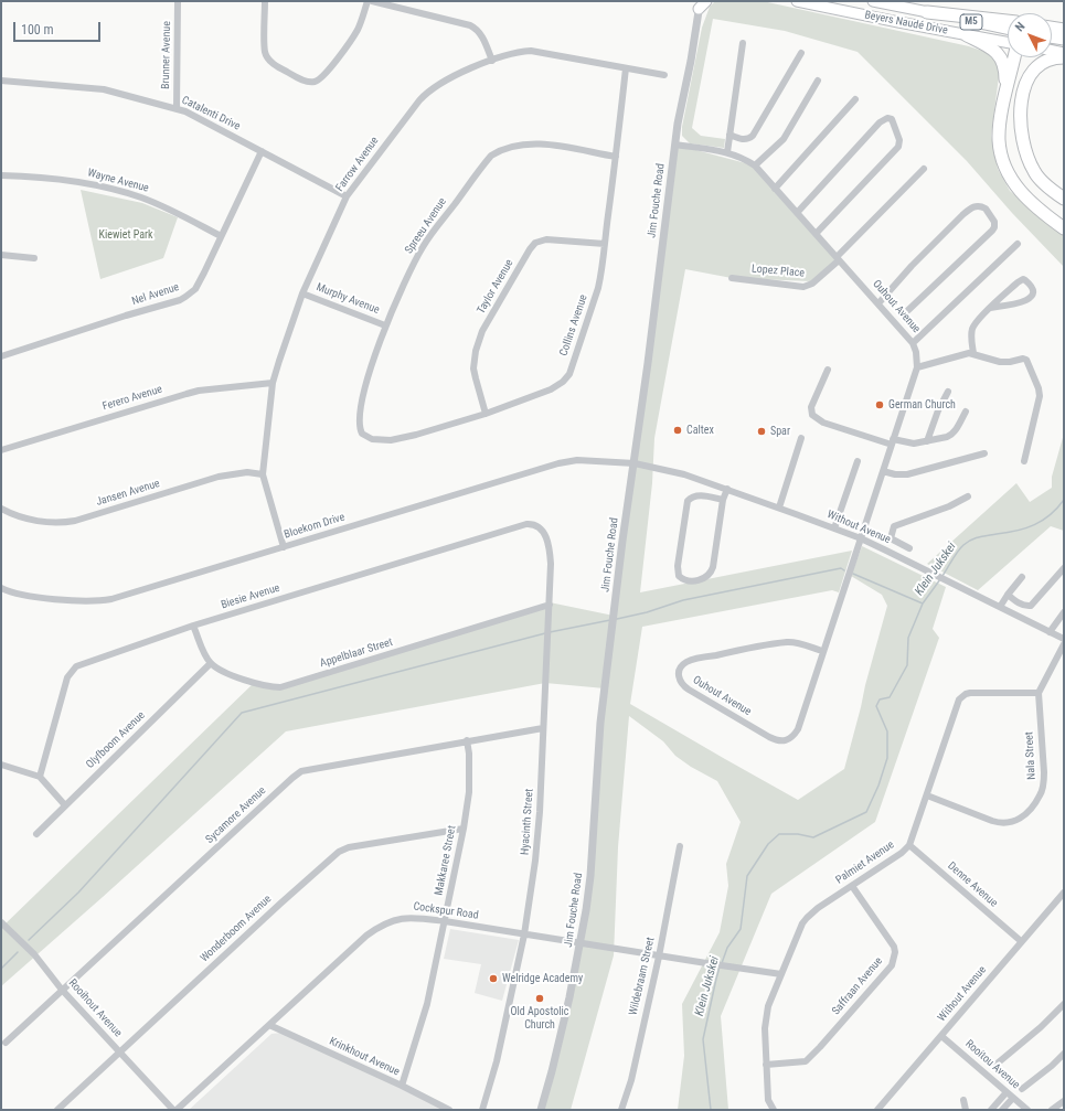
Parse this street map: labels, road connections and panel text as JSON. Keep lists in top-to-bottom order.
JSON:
{
  "streets": {
    "main road": ["M5", "Beyers Naudé Drive"],
    "street": [
      "Brunner Avenue",
      "Catalenti Drive",
      "Farrow Avenue",
      "Wayne Avenue",
      "Jim Fouche Road",
      "Spreeu Avenue",
      "Lopez Place",
      "Taylor Avenue",
      "Nel Avenue",
      "Murphy Avenue",
      "Ouhout Avenue",
      "Collins Avenue",
      "Ferero Avenue",
      "Jansen Avenue",
      "Bloekom Drive",
      "Without Avenue",
      "Biesie Avenue",
      "Appelblaar Street",
      "Olyfboom Avenue",
      "Nala Street",
      "Sycamore Avenue",
      "Hyacinth Street",
      "Makkaree Street",
      "Palmiet Avenue",
      "Denne Avenue",
      "Cockspur Road",
      "Wonderboom Avenue",
      "Wildebraam Street",
      "Saffraan Avenue",
      "Rooihout Avenue",
      "Krinkhout Avenue",
      "Rooitou Avenue"
    ]
  },
  "crossings": [
    ["Brunner Avenue", "Catalenti Drive"],
    ["Catalenti Drive", "Farrow Avenue"],
    ["Catalenti Drive", "Nel Avenue"],
    ["Farrow Avenue", "Murphy Avenue"],
    ["Farrow Avenue", "Collins Avenue"],
    ["Farrow Avenue", "Ferero Avenue"],
    ["Farrow Avenue", "Jansen Avenue"],
    ["Farrow Avenue", "Bloekom Drive"],
    ["Wayne Avenue", "Nel Avenue"],
    ["Jim Fouche Road", "Ouhout Avenue"],
    ["Jim Fouche Road", "Bloekom Drive"],
    ["Jim Fouche Road", "Without Avenue"],
    ["Jim Fouche Road", "Cockspur Road"],
    ["Spreeu Avenue", "Murphy Avenue"],
    ["Spreeu Avenue", "Collins Avenue"],
    ["Lopez Place", "Ouhout Avenue"],
    ["Taylor Avenue", "Collins Avenue"],
    ["Ouhout Avenue", "Without Avenue"],
    ["Bloekom Drive", "Without Avenue"],
    ["Without Avenue", "Denne Avenue"],
    ["Without Avenue", "Rooitou Avenue"],
    ["Biesie Avenue", "Hyacinth Street"],
    ["Appelblaar Street", "Olyfboom Avenue"],
    ["Appelblaar Street", "Hyacinth Street"],
    ["Nala Street", "Palmiet Avenue"],
    ["Sycamore Avenue", "Hyacinth Street"],
    ["Sycamore Avenue", "Makkaree Street"],
    ["Sycamore Avenue", "Rooihout Avenue"],
    ["Hyacinth Street", "Cockspur Road"],
    ["Makkaree Street", "Cockspur Road"],
    ["Makkaree Street", "Wonderboom Avenue"],
    ["Makkaree Street", "Krinkhout Avenue"],
    ["Palmiet Avenue", "Denne Avenue"],
    ["Palmiet Avenue", "Cockspur Road"],
    ["Palmiet Avenue", "Saffraan Avenue"],
    ["Cockspur Road", "Wildebraam Street"],
    ["Cockspur Road", "Rooihout Avenue"],
    ["Cockspur Road", "Krinkhout Avenue"],
    ["Wonderboom Avenue", "Rooihout Avenue"]
  ],
  "water": ["Klein Jukskei"],
  "parks": ["Kiewiet Park"],
  "places": [
    "German Church",
    "Caltex",
    "Spar",
    "Welridge Academy",
    "Old Apostolic Church"
  ],
  "scale_bar": "100 m",
  "north": "top left"
}
